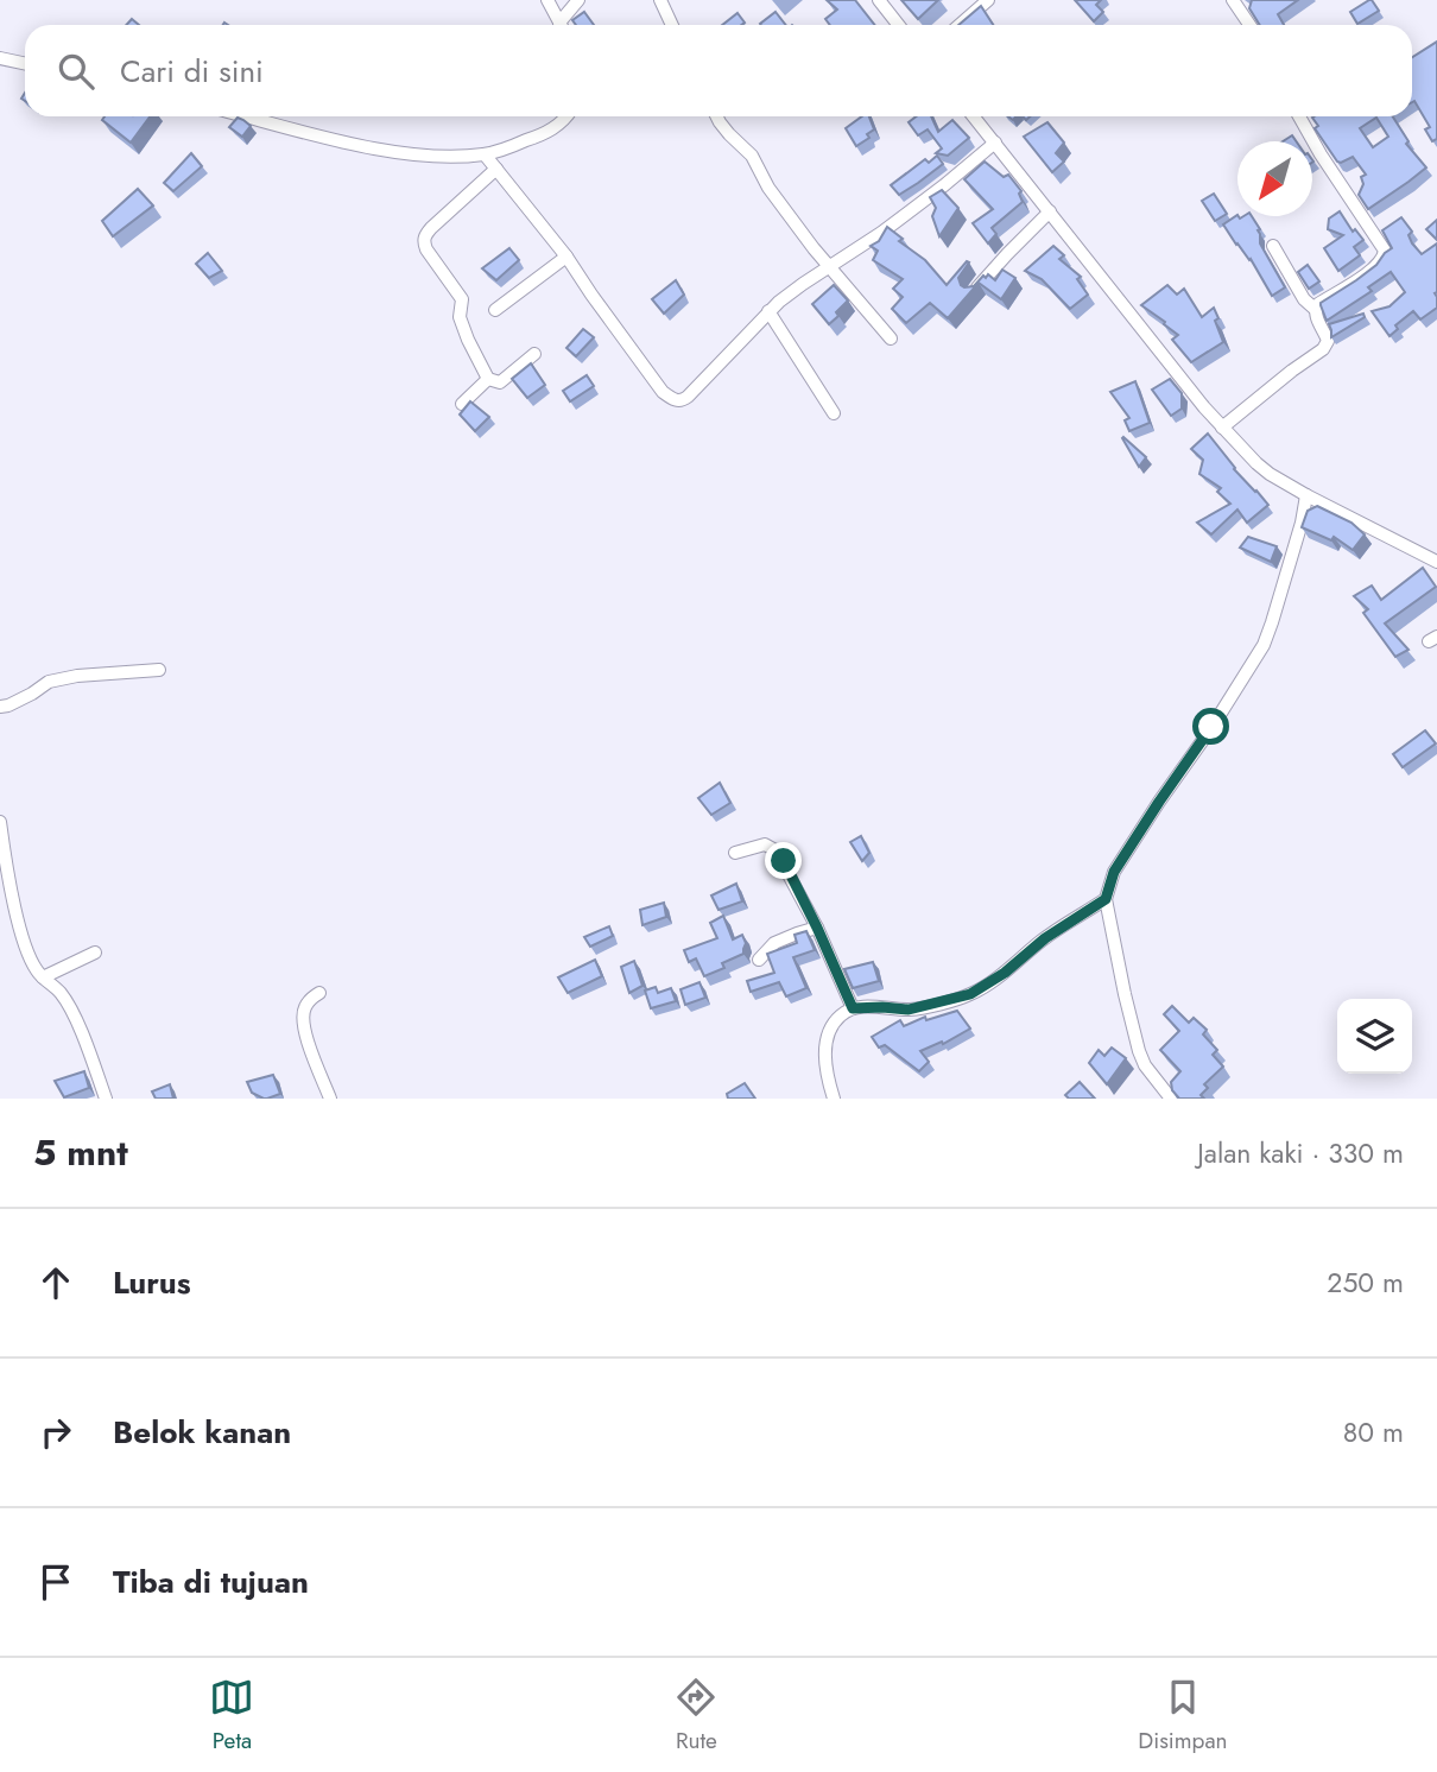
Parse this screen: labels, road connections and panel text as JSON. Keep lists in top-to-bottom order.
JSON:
{
  "north": "bottom left",
  "page": {
    "search": "Cari di sini",
    "heading": ["5 mnt", "Jalan kaki · 330 m"],
    "list": [
      ["Lurus", "250 m"],
      ["Belok kanan", "80 m"],
      "Tiba di tujuan"
    ],
    "nav": ["Peta", "Rute", "Disimpan"]
  }
}
